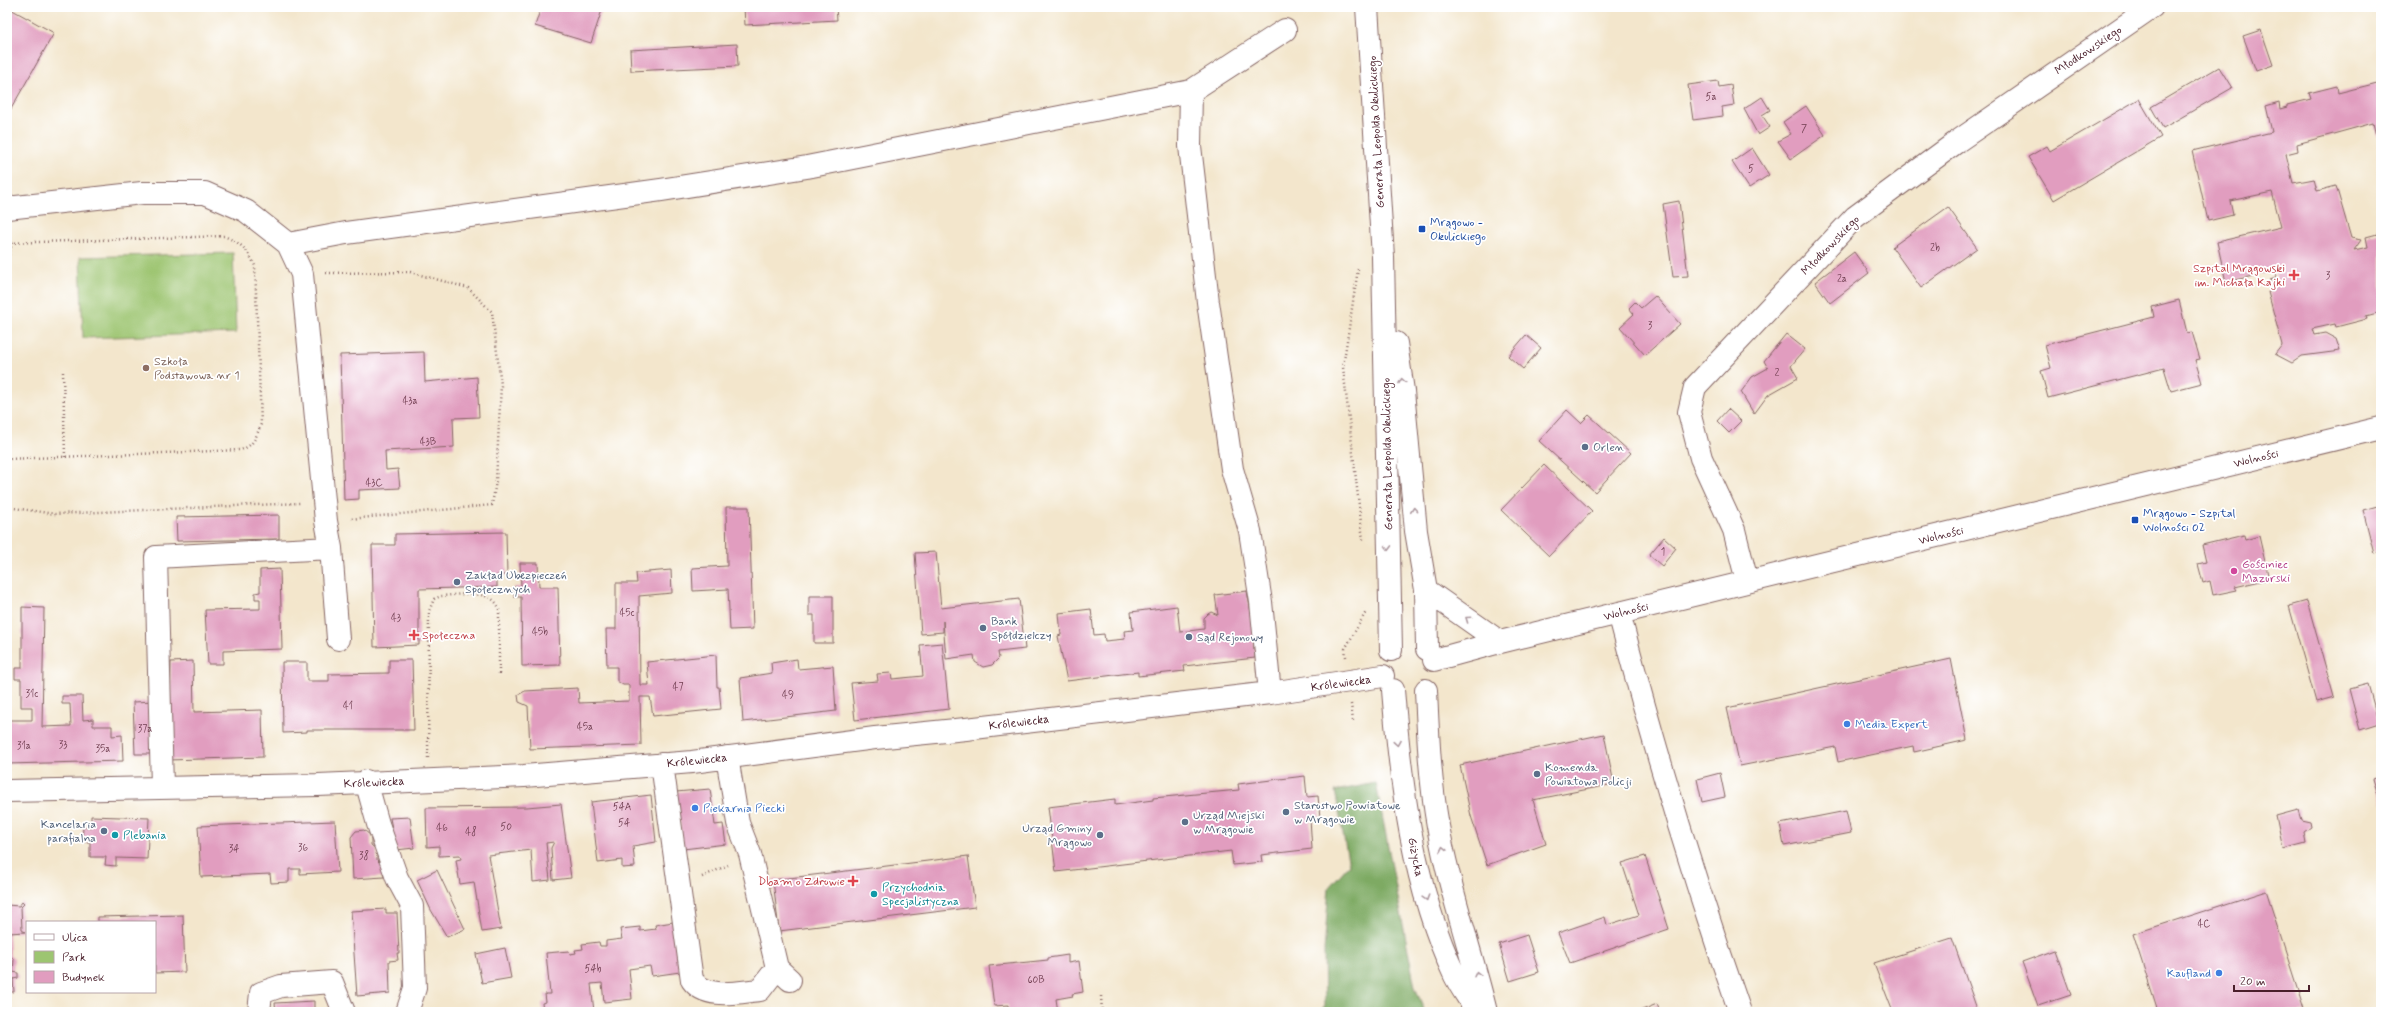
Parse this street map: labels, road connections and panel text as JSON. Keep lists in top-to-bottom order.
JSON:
{
  "streets": {
    "street": [
      "Młodkowskiego",
      "Generała Leopolda Okulickiego",
      "Wolności",
      "Królewiecka",
      "Giżycka"
    ]
  },
  "crossings": [
    ["Młodkowskiego", "Wolności"],
    ["Generała Leopolda Okulickiego", "Wolności"],
    ["Generała Leopolda Okulickiego", "Królewiecka"],
    ["Generała Leopolda Okulickiego", "Giżycka"],
    ["Wolności", "Królewiecka"],
    ["Wolności", "Giżycka"],
    ["Królewiecka", "Giżycka"]
  ],
  "places": {
    "transit": ["Mrągowo - Okulickiego", "Mrągowo - Szpital Wolności 02"],
    "health": ["Szpital Mrągowski im. Michała Kajki", "Społeczna", "Dbam o Zdrowie"],
    "other": [
      "Szkoła Podstawowa nr 1",
      "Orlen",
      "Gościniec Mazurski",
      "Zakład Ubezpieczeń Społecznych",
      "Bank Spółdzielczy",
      "Sąd Rejonowy",
      "Media Expert",
      "Komenda Powiatowa Policji",
      "Piekarnia Piecki",
      "Starostwo Powiatowe w Mrągowie",
      "Urząd Miejski w Mrągowie",
      "Kancelaria parafialna",
      "Plebania",
      "Urząd Gminy Mrągowo",
      "Przychodnia Specjalistyczna",
      "Kaufland"
    ]
  },
  "house_numbers": [
    "5a",
    "7",
    "5",
    "2b",
    "3",
    "2a",
    "3",
    "2",
    "43a",
    "43B",
    "43C",
    "1",
    "45c",
    "43",
    "45b",
    "47",
    "31c",
    "49",
    "41",
    "45a",
    "37a",
    "33",
    "31a",
    "35a",
    "54A",
    "54",
    "50",
    "46",
    "48",
    "36",
    "34",
    "38",
    "4C",
    "54b",
    "60B"
  ],
  "legend": ["Ulica", "Park", "Budynek"],
  "scale_bar": "20 m"
}
